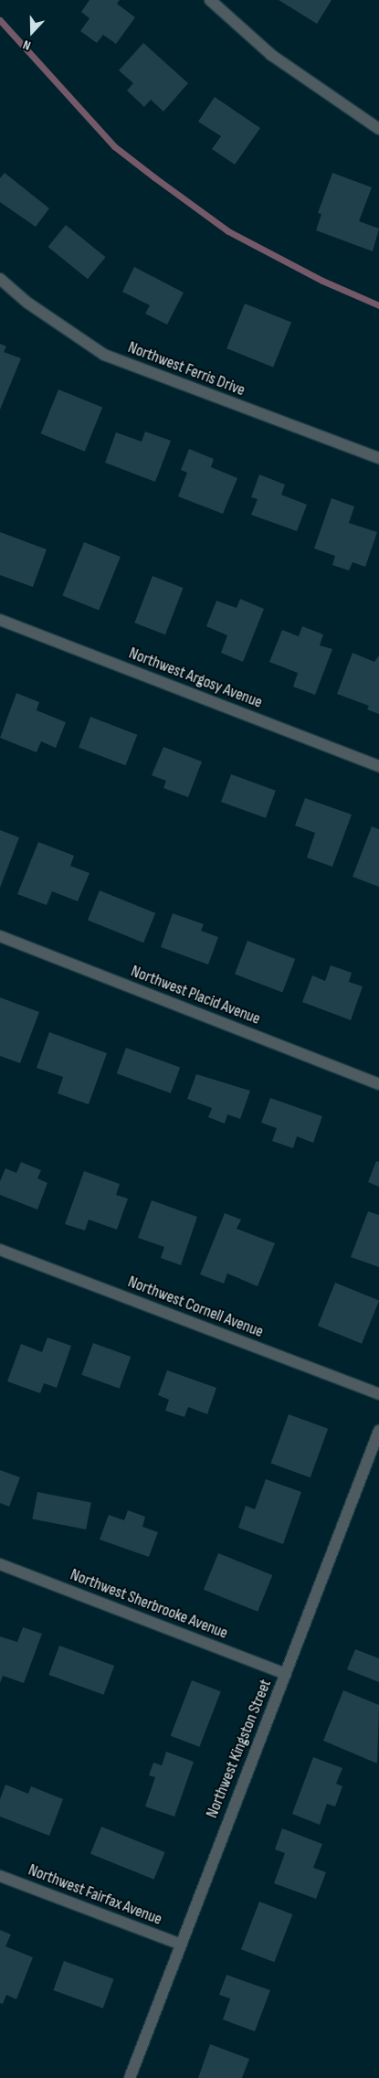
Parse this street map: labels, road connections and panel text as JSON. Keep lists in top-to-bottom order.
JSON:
{
  "streets": {
    "street": [
      "Northwest Ferris Drive",
      "Northwest Argosy Avenue",
      "Northwest Placid Avenue",
      "Northwest Cornell Avenue",
      "Northwest Sherbrooke Avenue",
      "Northwest Kingston Street",
      "Northwest Fairfax Avenue"
    ]
  },
  "crossings": [
    ["Northwest Sherbrooke Avenue", "Northwest Kingston Street"],
    ["Northwest Kingston Street", "Northwest Fairfax Avenue"]
  ],
  "north": "bottom"
}
